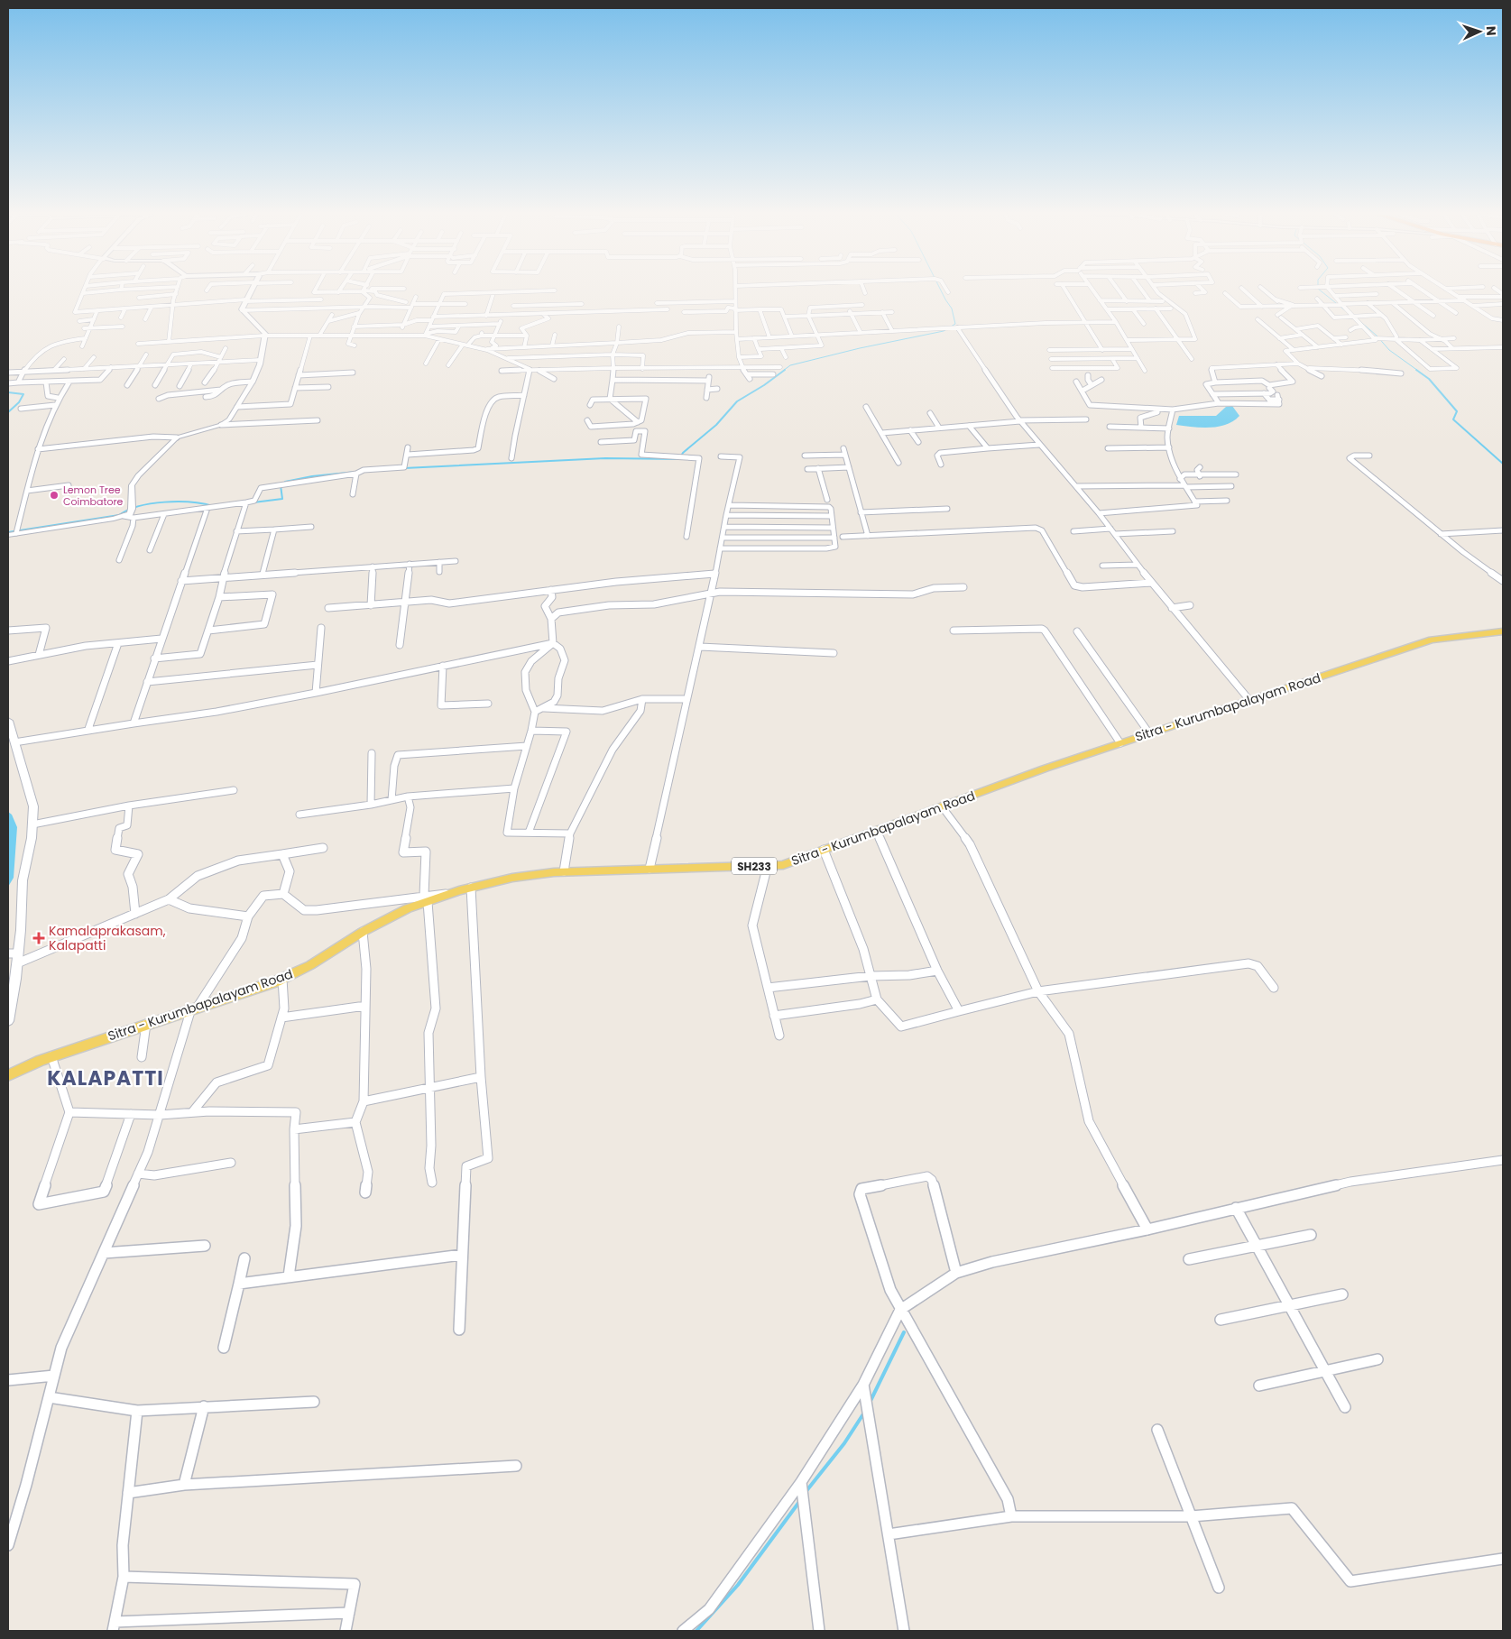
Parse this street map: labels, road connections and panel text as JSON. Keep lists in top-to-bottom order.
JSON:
{
  "streets": {
    "main road": ["Sitra - Kurumbapalayam Road", "SH233"]
  },
  "districts": ["KALAPATTI"],
  "places": {
    "other": ["Lemon Tree Coimbatore"],
    "health": ["Kamalaprakasam, Kalapatti"]
  },
  "north": "right"
}
